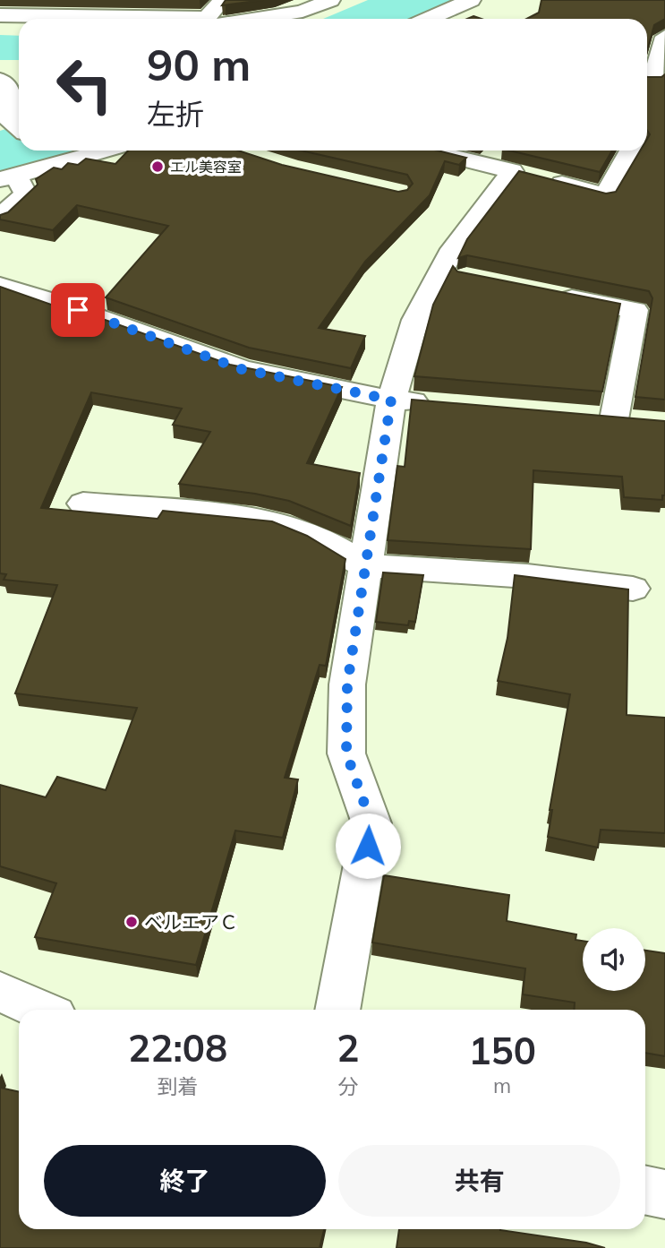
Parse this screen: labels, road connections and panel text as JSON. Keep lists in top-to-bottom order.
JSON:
{
  "places": ["エル美容室", "ベルエアＣ"],
  "page": {
    "turn": ["90 m", "左折"],
    "eta": [
      "22:08",
      "到着",
      "2",
      "分",
      "150",
      "m"
    ],
    "buttons": ["終了", "共有"]
  }
}
